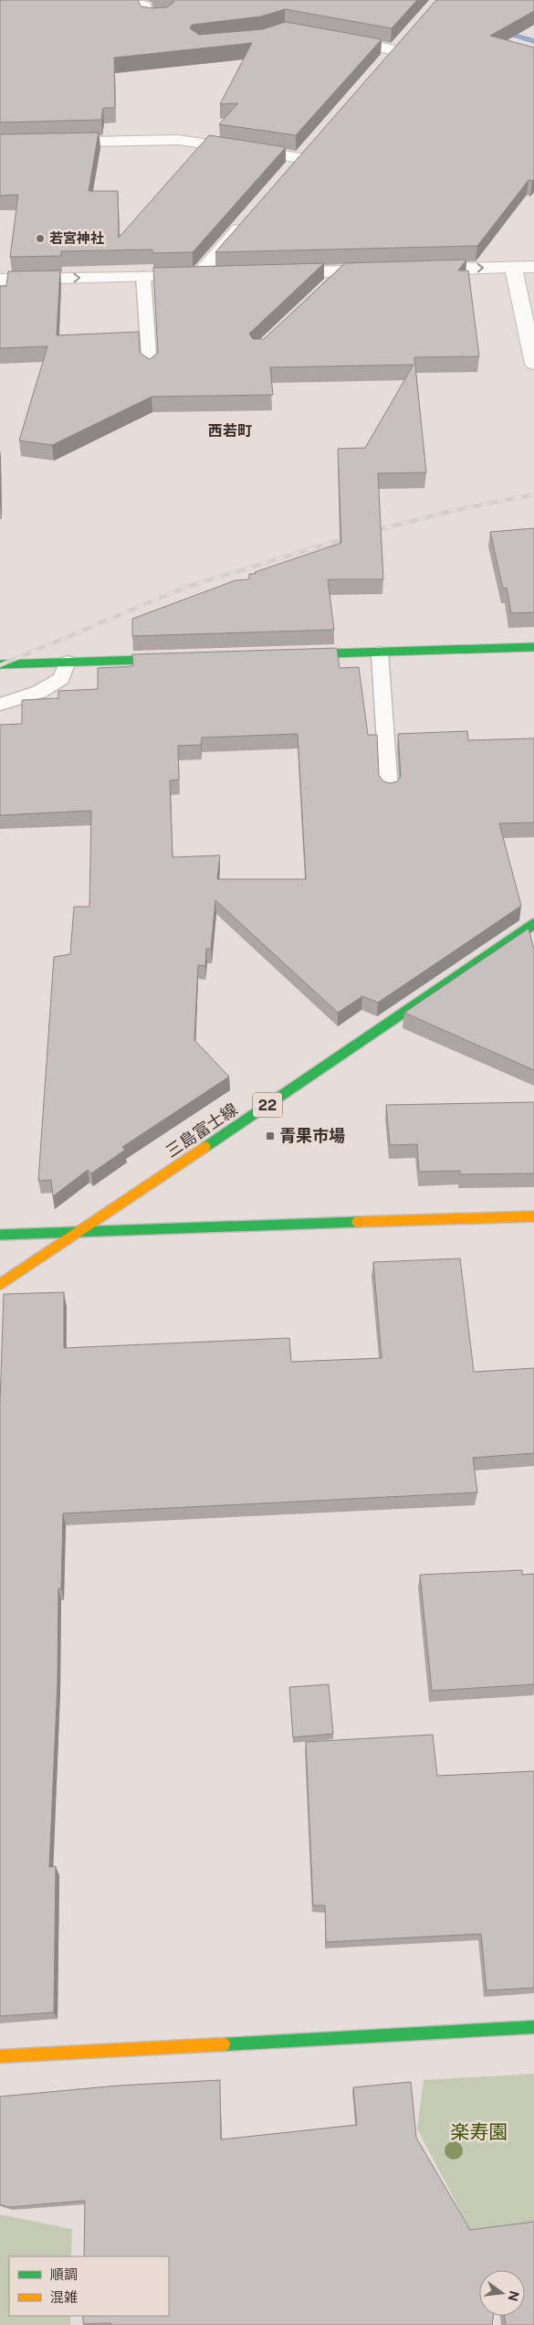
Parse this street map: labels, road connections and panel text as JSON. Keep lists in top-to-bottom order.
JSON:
{
  "streets": {
    "street": ["22", "三島富士線"]
  },
  "districts": ["西若町"],
  "parks": ["楽寿園"],
  "places": {
    "other": ["若宮神社"],
    "transit": ["青果市場"]
  },
  "legend": ["順調", "混雑"],
  "north": "right"
}
